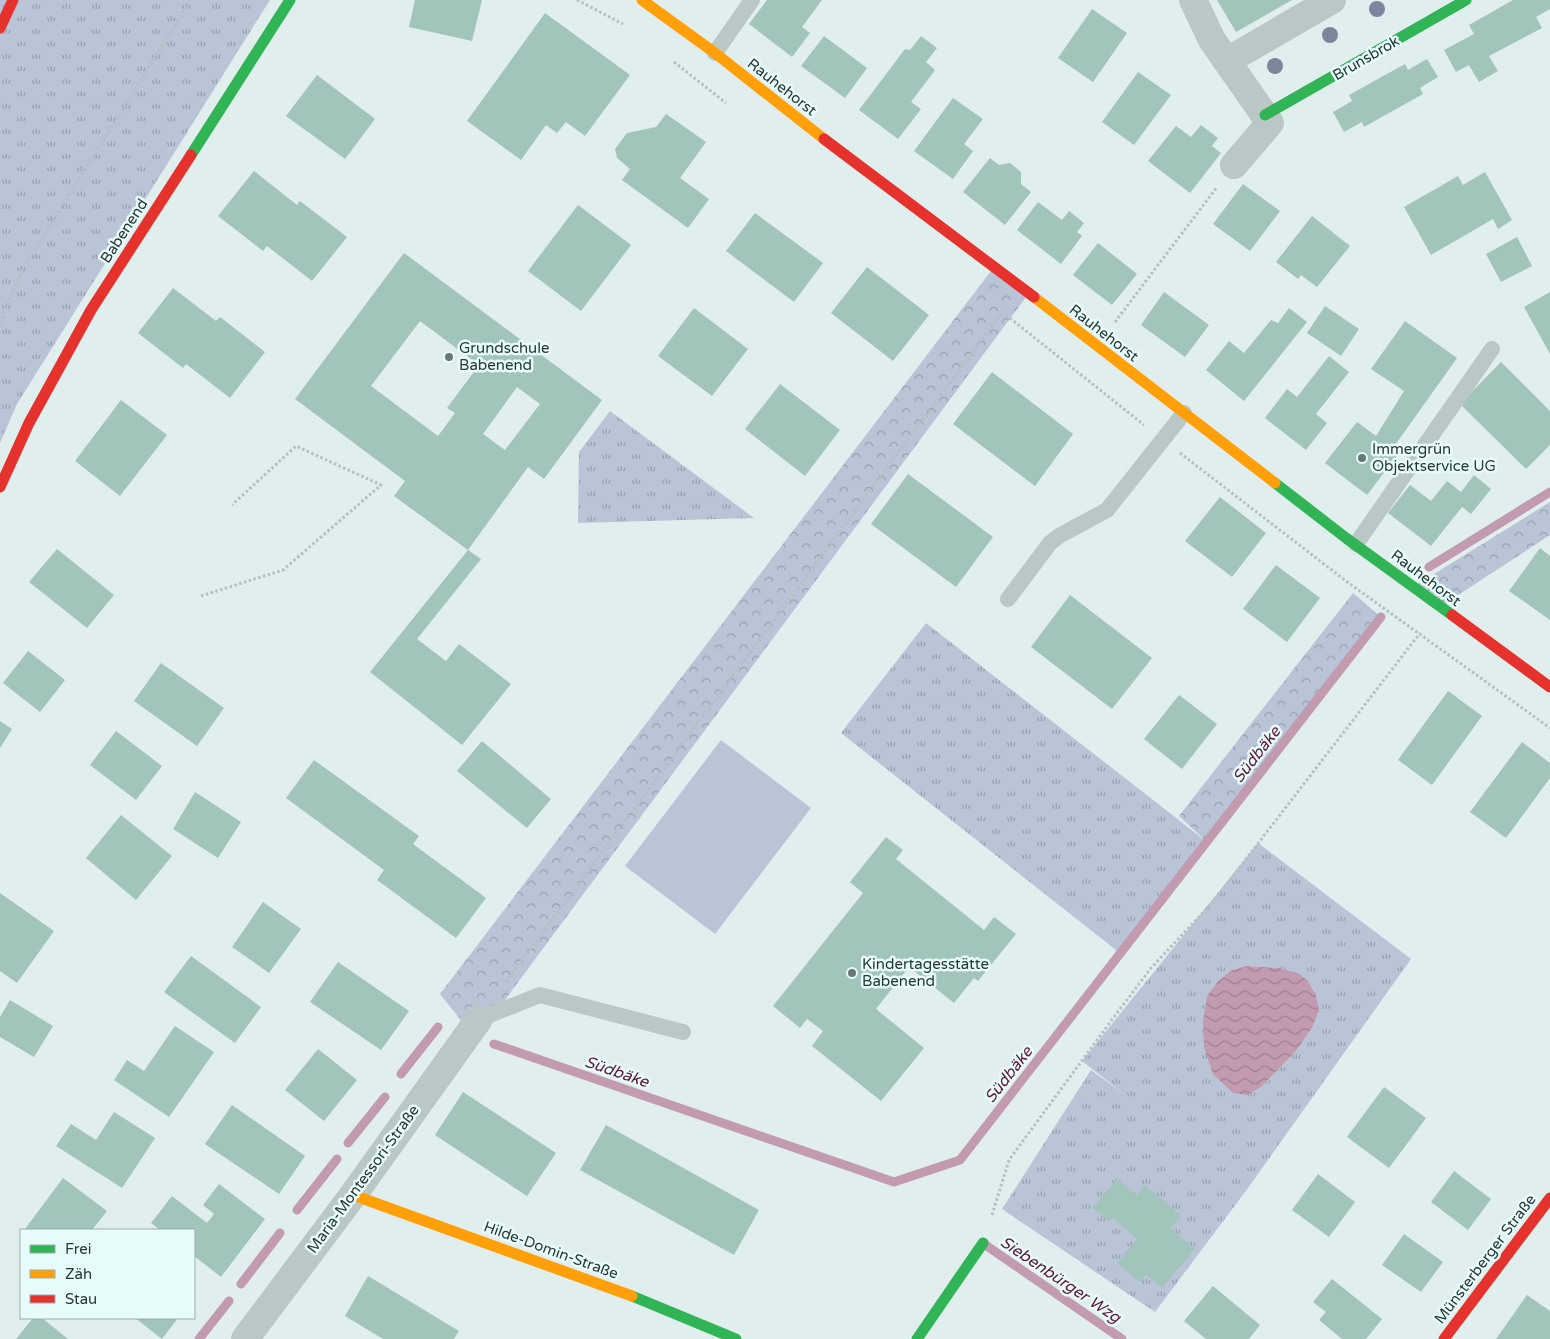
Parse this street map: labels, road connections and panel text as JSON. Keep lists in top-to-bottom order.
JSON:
{
  "streets": {
    "main road": [
      "Brunsbrok",
      "Rauhehorst",
      "Babenend",
      "Hilde-Domin-Straße",
      "Münsterberger Straße"
    ],
    "street": ["Maria-Montessori-Straße"]
  },
  "crossings": [
    ["Maria-Montessori-Straße", "Hilde-Domin-Straße"]
  ],
  "water": ["Südbäke", "Siebenbürger Wzg"],
  "places": ["Grundschule Babenend", "Immergrün Objektservice UG", "Kindertagesstätte Babenend"],
  "legend": ["Frei", "Zäh", "Stau"]
}
